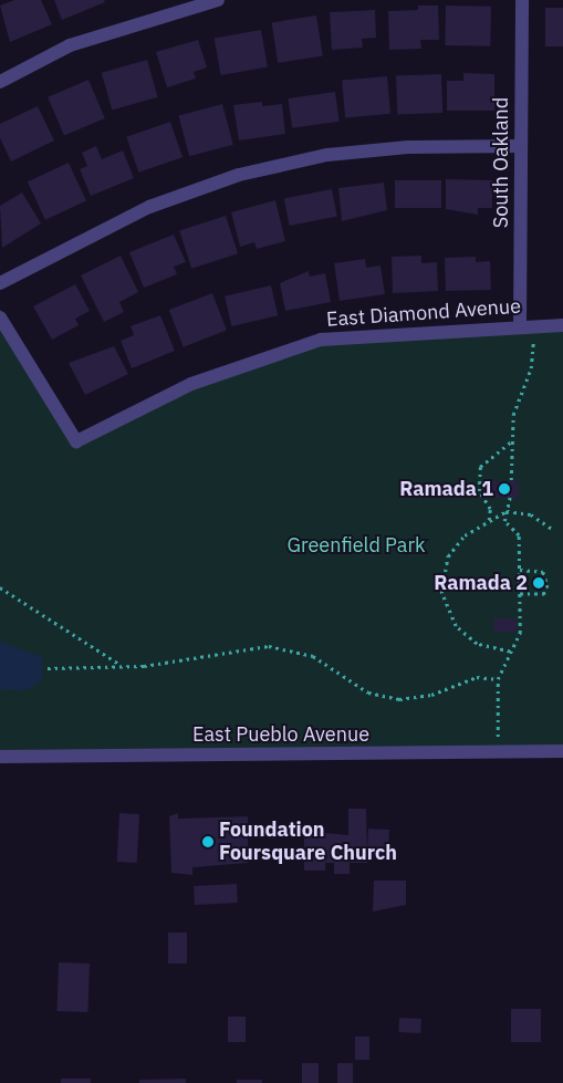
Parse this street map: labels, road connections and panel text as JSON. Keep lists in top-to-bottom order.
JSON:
{
  "streets": {
    "street": ["South Oakland", "East Diamond Avenue", "East Pueblo Avenue"]
  },
  "crossings": [
    ["South Oakland", "East Diamond Avenue"]
  ],
  "parks": ["Greenfield Park"],
  "places": ["Ramada 1", "Ramada 2", "Foundation Foursquare Church"]
}
